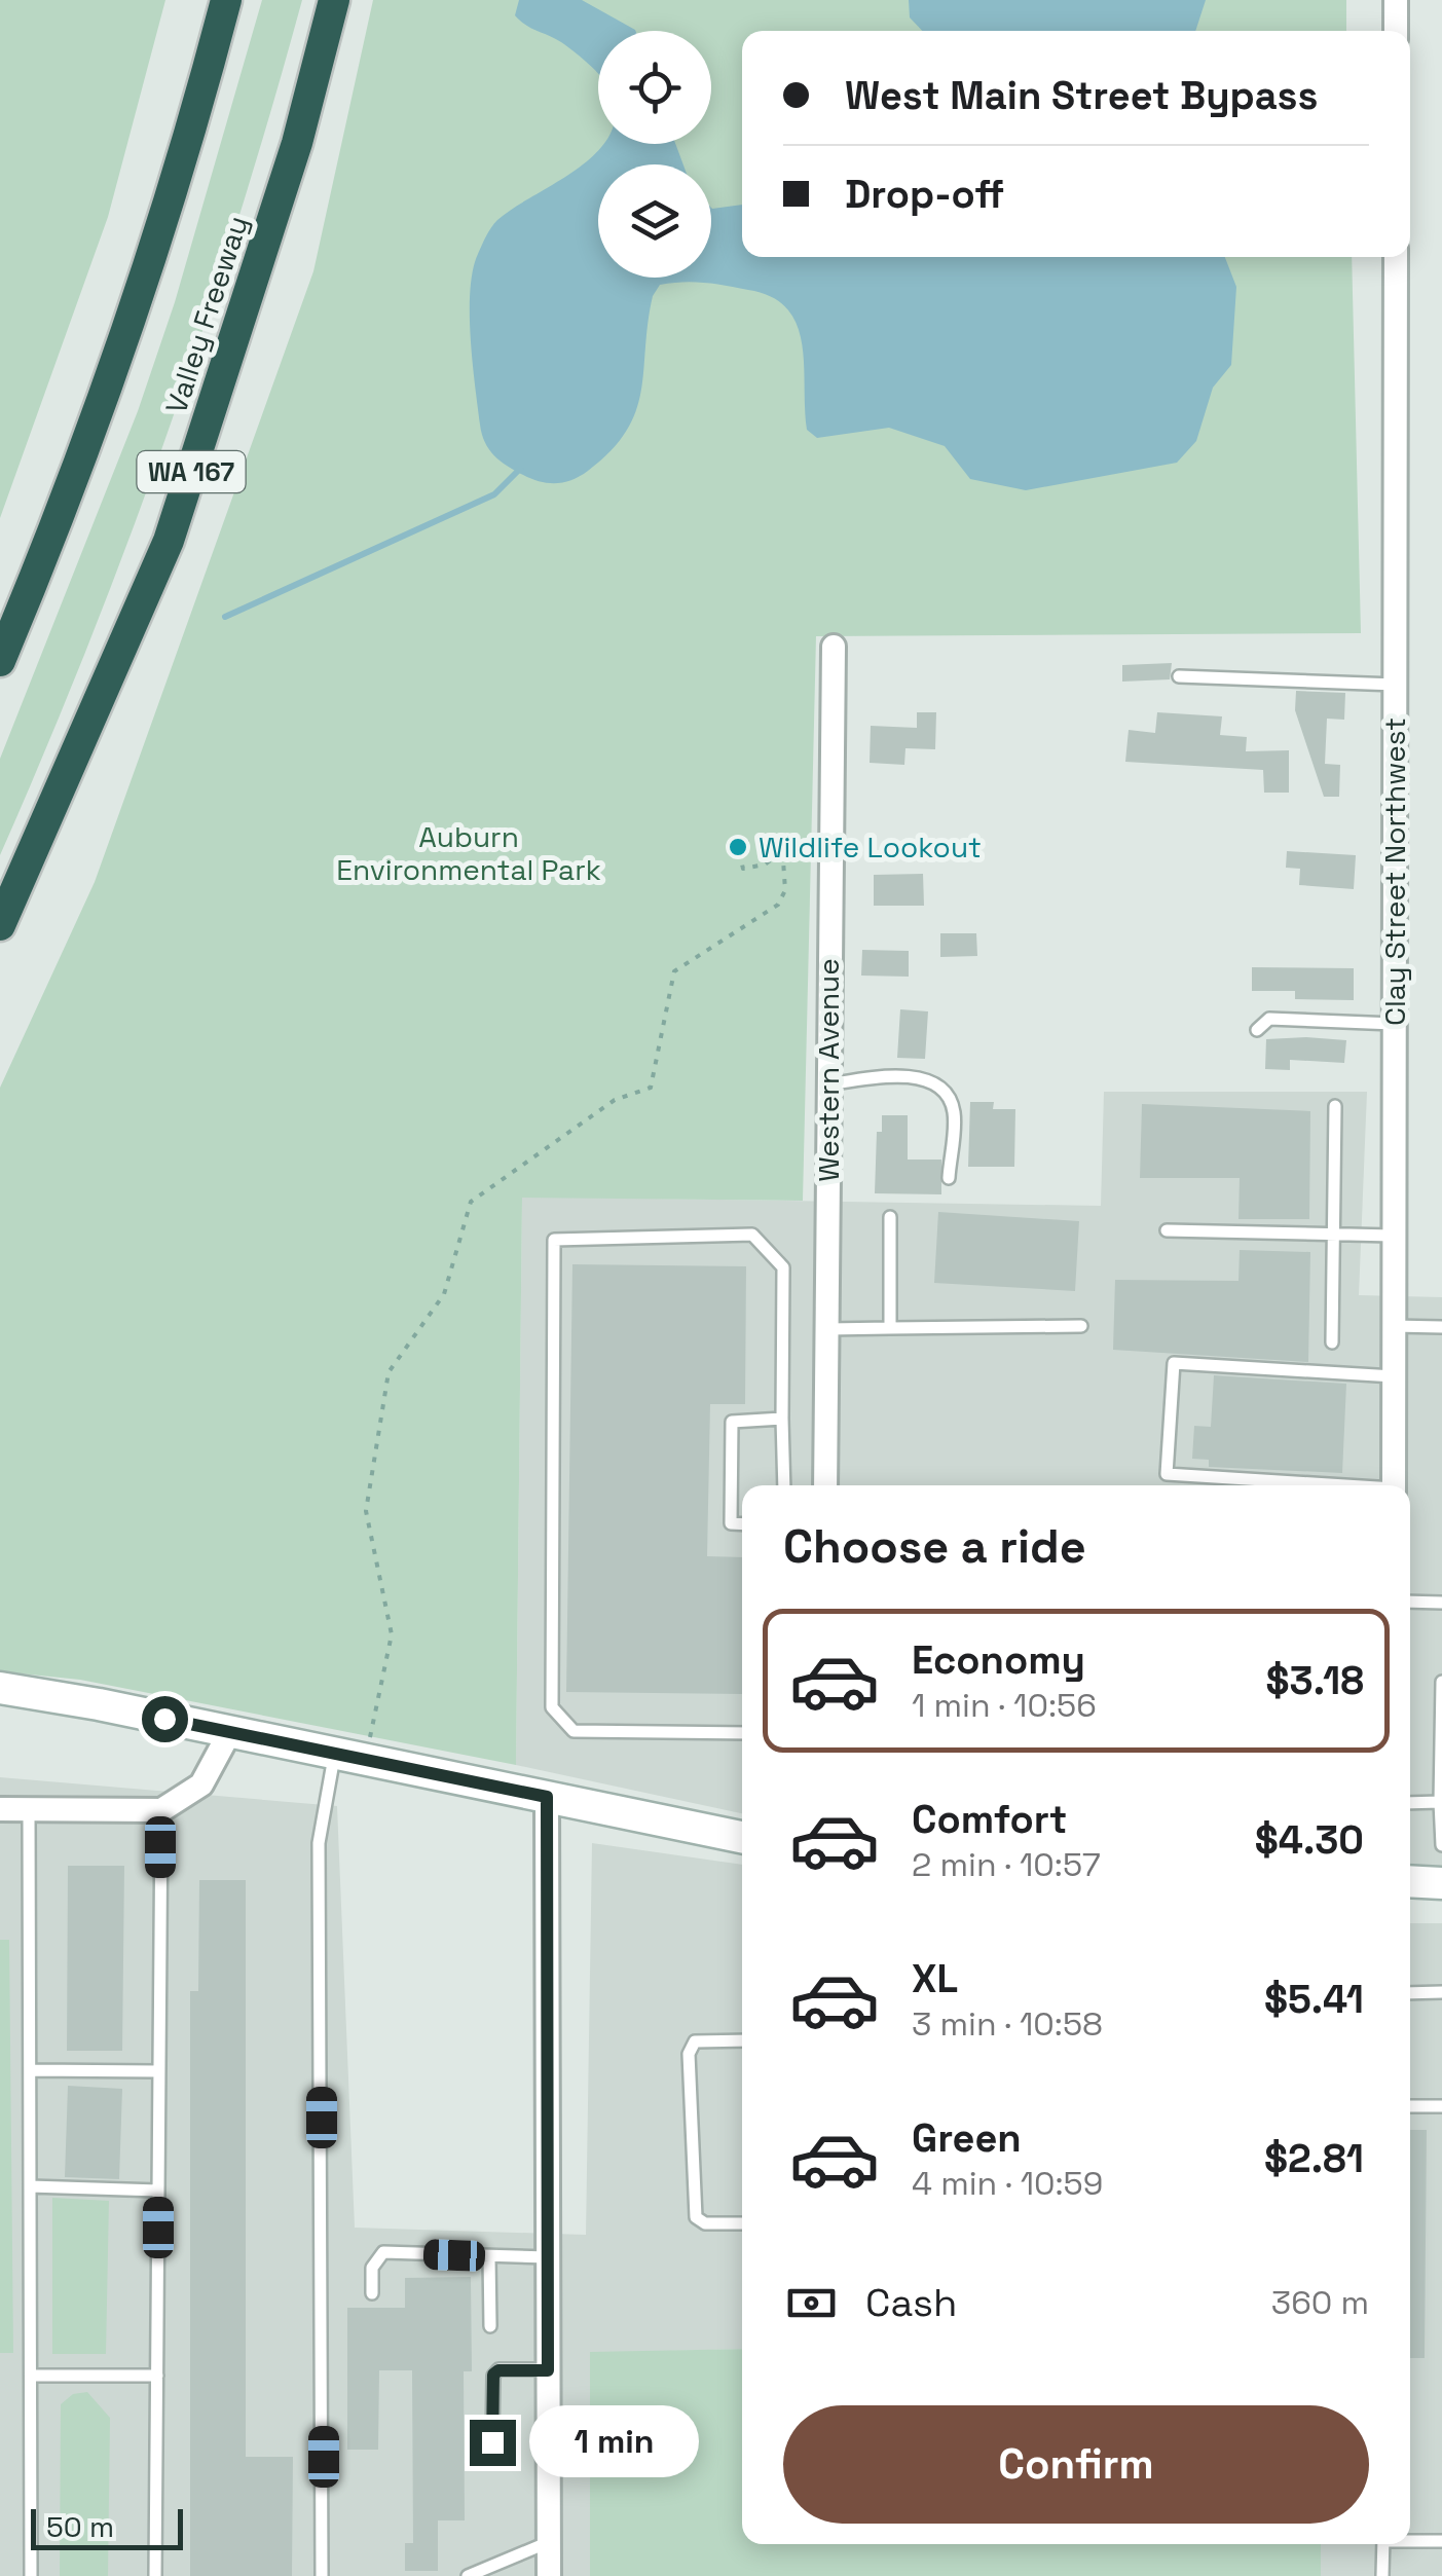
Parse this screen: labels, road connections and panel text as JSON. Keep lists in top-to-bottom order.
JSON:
{
  "streets": {
    "highway": ["Valley Freeway", "WA 167"],
    "street": ["Clay Street Northwest", "Western Avenue"]
  },
  "parks": ["Auburn Environmental Park"],
  "places": ["Wildlife Lookout"],
  "scale_bar": "50 m",
  "page": {
    "banner": ["West Main Street Bypass", "Drop-off"],
    "heading": "Choose a ride",
    "list": [
      {
        "name": "Economy",
        "note": "1 min · 10:56",
        "value": "$3.18"
      },
      {
        "name": "Comfort",
        "note": "2 min · 10:57",
        "value": "$4.30"
      },
      {
        "name": "XL",
        "note": "3 min · 10:58",
        "value": "$5.41"
      },
      {
        "name": "Green",
        "note": "4 min · 10:59",
        "value": "$2.81"
      }
    ],
    "pay": ["Cash", "360 m"],
    "buttons": "Confirm",
    "bubble": "1 min",
    "scale": "50 m"
  }
}
